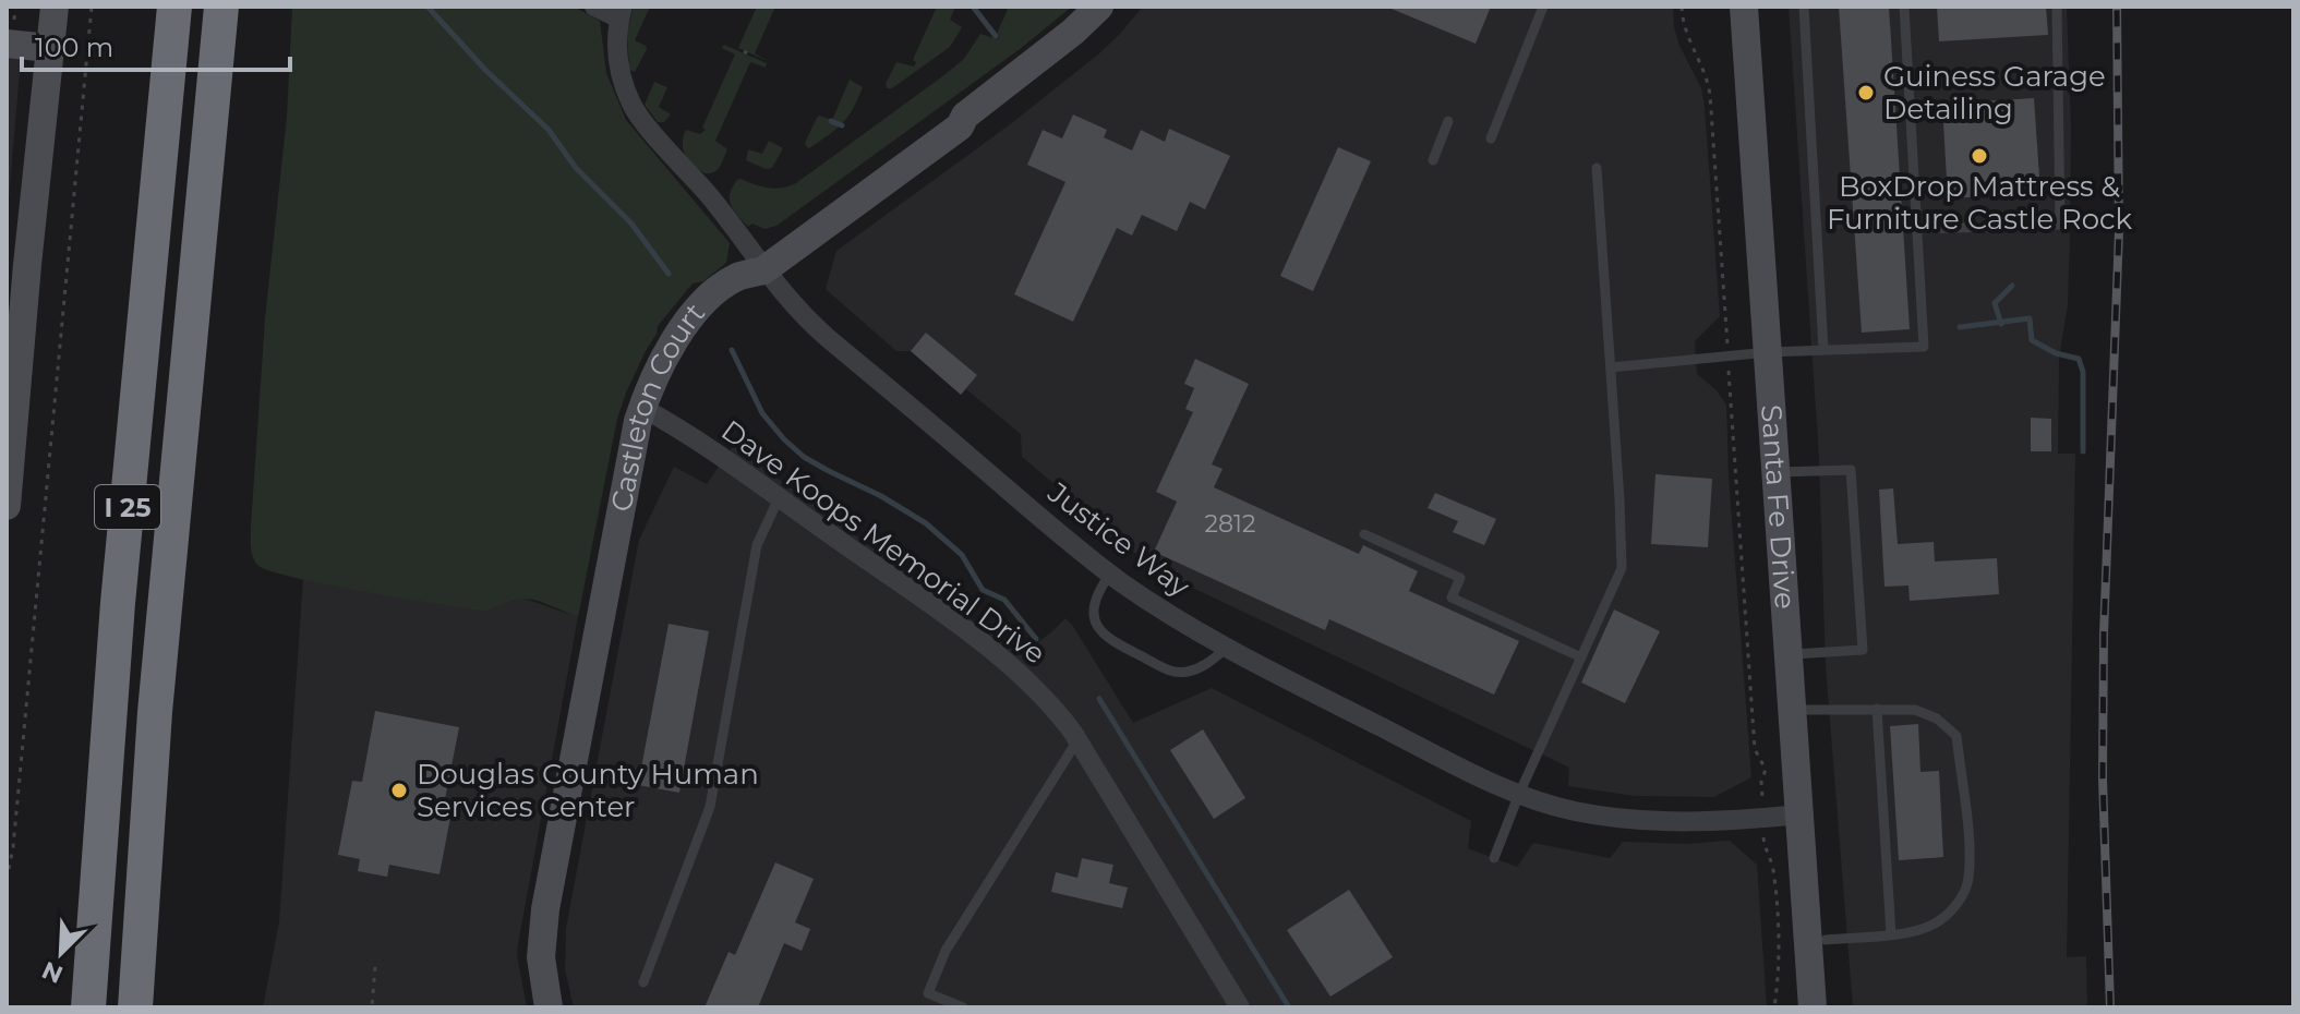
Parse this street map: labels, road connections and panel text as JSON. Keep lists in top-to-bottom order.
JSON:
{
  "streets": {
    "highway": ["I 25"],
    "main road": ["Castleton Court", "Santa Fe Drive"],
    "street": ["Justice Way", "Dave Koops Memorial Drive"]
  },
  "crossings": [
    ["Castleton Court", "Justice Way"],
    ["Castleton Court", "Dave Koops Memorial Drive"],
    ["Santa Fe Drive", "Justice Way"]
  ],
  "places": ["Guiness Garage Detailing", "BoxDrop Mattress & Furniture Castle Rock", "Douglas County Human Services Center"],
  "house_numbers": ["2812"],
  "scale_bar": "100 m",
  "north": "bottom left"
}
